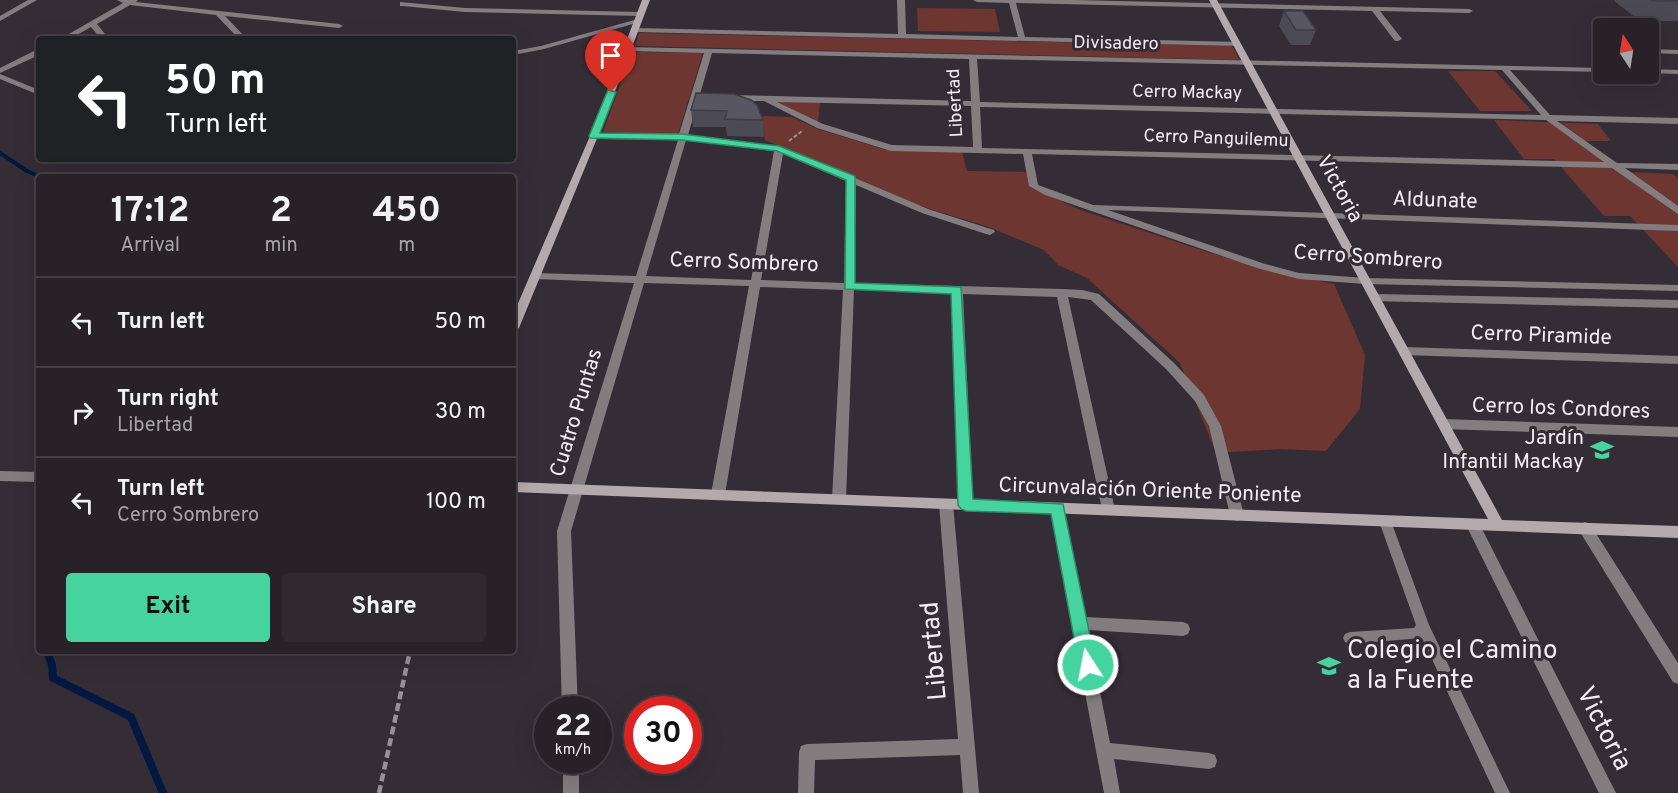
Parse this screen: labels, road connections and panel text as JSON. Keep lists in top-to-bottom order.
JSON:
{
  "streets": {
    "street": [
      "Divisadero",
      "Cerro Mackay",
      "Libertad",
      "Cerro Panguilemu",
      "Victoria",
      "Aldunate",
      "Cerro Sombrero",
      "Cerro Piramide",
      "Cerro los Condores",
      "Cuatro Puntas",
      "Circunvalación Oriente Poniente"
    ]
  },
  "crossings": [
    ["Divisadero", "Libertad"],
    ["Divisadero", "Victoria"],
    ["Divisadero", "Cuatro Puntas"],
    ["Cerro Mackay", "Libertad"],
    ["Cerro Mackay", "Cerro Panguilemu"],
    ["Cerro Mackay", "Victoria"],
    ["Libertad", "Cerro Panguilemu"],
    ["Libertad", "Circunvalación Oriente Poniente"],
    ["Cerro Panguilemu", "Victoria"],
    ["Cerro Panguilemu", "Cerro Sombrero"],
    ["Victoria", "Aldunate"],
    ["Victoria", "Cerro Sombrero"],
    ["Victoria", "Cerro Piramide"],
    ["Victoria", "Cerro los Condores"],
    ["Victoria", "Circunvalación Oriente Poniente"],
    ["Aldunate", "Cerro Sombrero"],
    ["Cerro Sombrero", "Cuatro Puntas"],
    ["Cerro Sombrero", "Circunvalación Oriente Poniente"],
    ["Cuatro Puntas", "Circunvalación Oriente Poniente"]
  ],
  "places": {
    "school or university": ["Jardín Infantil Mackay", "Colegio el Camino a la Fuente"]
  },
  "north": "top",
  "page": {
    "turn": ["50 m", "Turn left"],
    "eta": [
      "17:12",
      "Arrival",
      "2",
      "min",
      "450",
      "m"
    ],
    "list": [
      {
        "name": "Turn left",
        "value": "50 m"
      },
      {
        "name": "Turn right",
        "note": "Libertad",
        "value": "30 m"
      },
      {
        "name": "Turn left",
        "note": "Cerro Sombrero",
        "value": "100 m"
      }
    ],
    "buttons": ["Exit", "Share"],
    "speed": "22 km/h",
    "limit": "30"
  }
}
